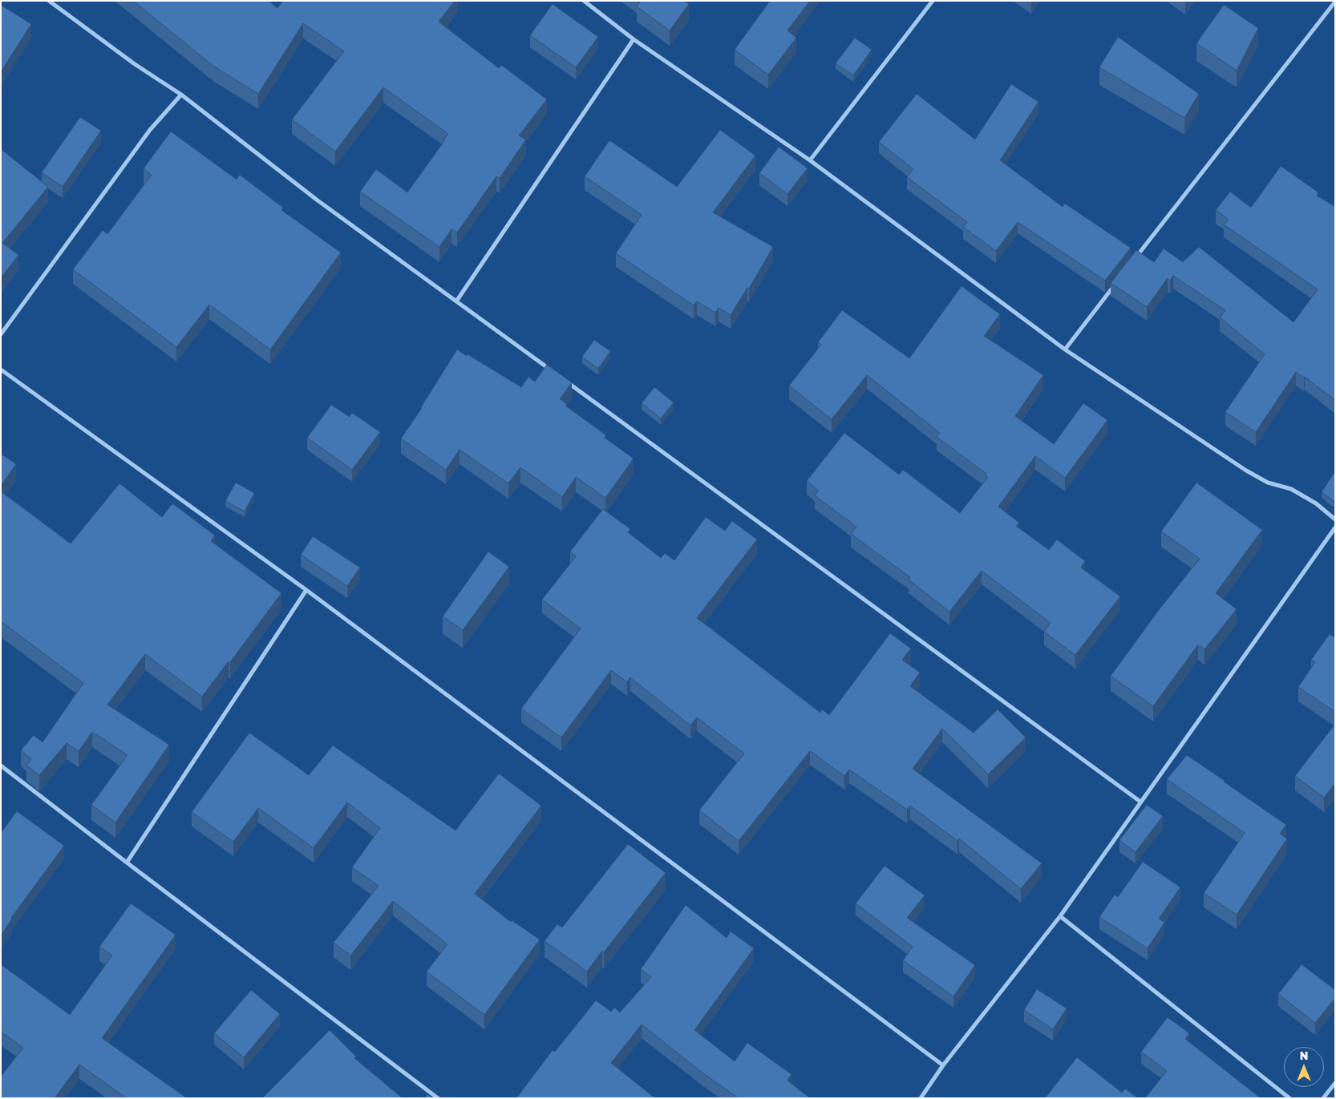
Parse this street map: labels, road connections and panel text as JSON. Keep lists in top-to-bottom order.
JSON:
{
  "north": "top"
}
